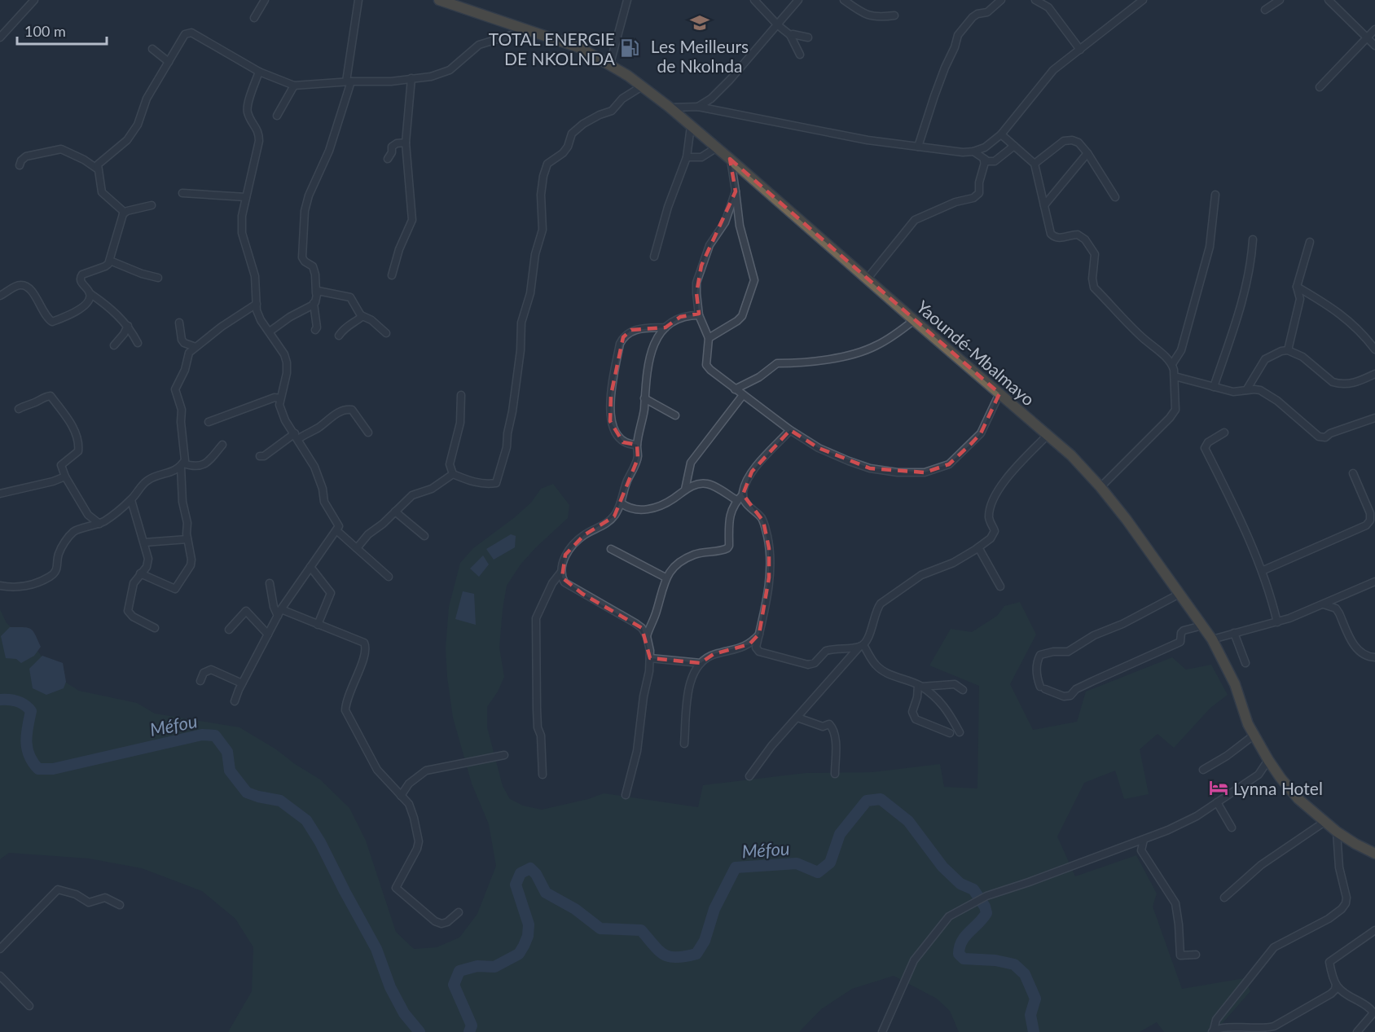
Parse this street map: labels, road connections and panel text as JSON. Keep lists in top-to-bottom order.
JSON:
{
  "streets": {
    "highway": ["Yaoundé-Mbalmayo"]
  },
  "water": ["Méfou"],
  "places": {
    "school or university": ["Les Meilleurs de Nkolnda"],
    "fuel station": ["TOTAL ENERGIE DE NKOLNDA"],
    "hotel": ["Lynna Hotel"]
  },
  "scale_bar": "100 m"
}
